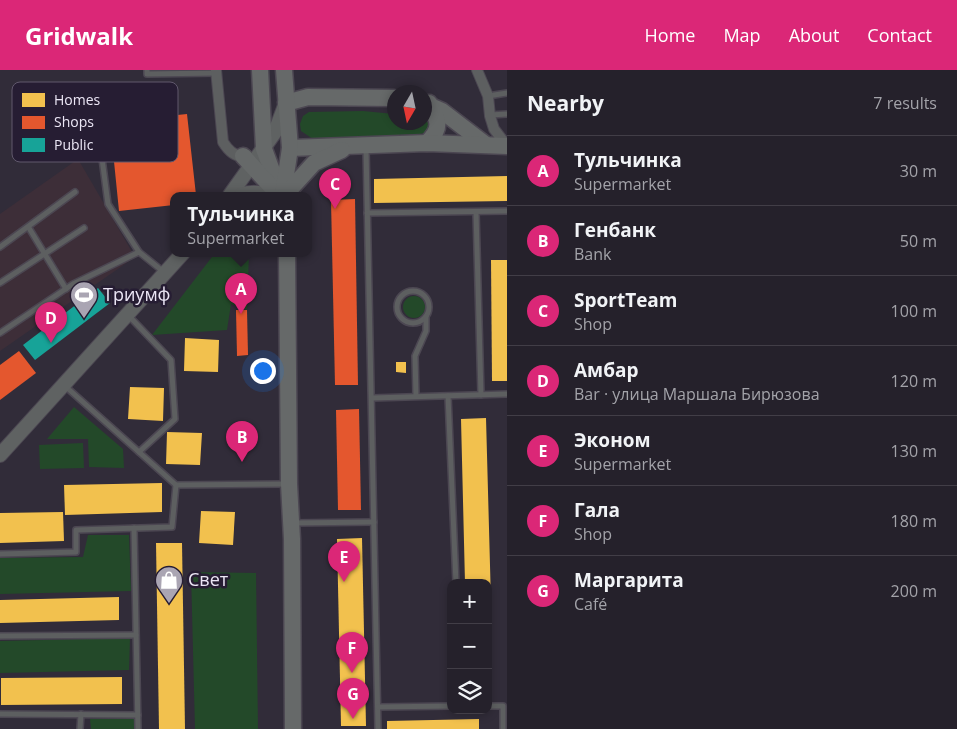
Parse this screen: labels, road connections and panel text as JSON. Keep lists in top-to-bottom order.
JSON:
{
  "places": {
    "sports": ["Триумф"],
    "shop": ["Свет"]
  },
  "legend": ["Homes", "Shops", "Public"],
  "north": "bottom",
  "page": {
    "header": "Gridwalk",
    "nav": [
      "Home",
      "Map",
      "About",
      "Contact"
    ],
    "heading": ["Nearby", "7 results"],
    "list": [
      {
        "mark": "A",
        "name": "Тульчинка",
        "note": "Supermarket",
        "value": "30 m"
      },
      {
        "mark": "B",
        "name": "Генбанк",
        "note": "Bank",
        "value": "50 m"
      },
      {
        "mark": "C",
        "name": "SportTeam",
        "note": "Shop",
        "value": "100 m"
      },
      {
        "mark": "D",
        "name": "Амбар",
        "note": "Bar · улица Маршала Бирюзова",
        "value": "120 m"
      },
      {
        "mark": "E",
        "name": "Эконом",
        "note": "Supermarket",
        "value": "130 m"
      },
      {
        "mark": "F",
        "name": "Гала",
        "note": "Shop",
        "value": "180 m"
      },
      {
        "mark": "G",
        "name": "Маргарита",
        "note": "Café",
        "value": "200 m"
      }
    ],
    "pins": [
      "C",
      "A",
      "D",
      "B",
      "E",
      "F",
      "G"
    ],
    "popup": ["Тульчинка", "Supermarket"],
    "map_buttons": ["+", "−"]
  }
}
